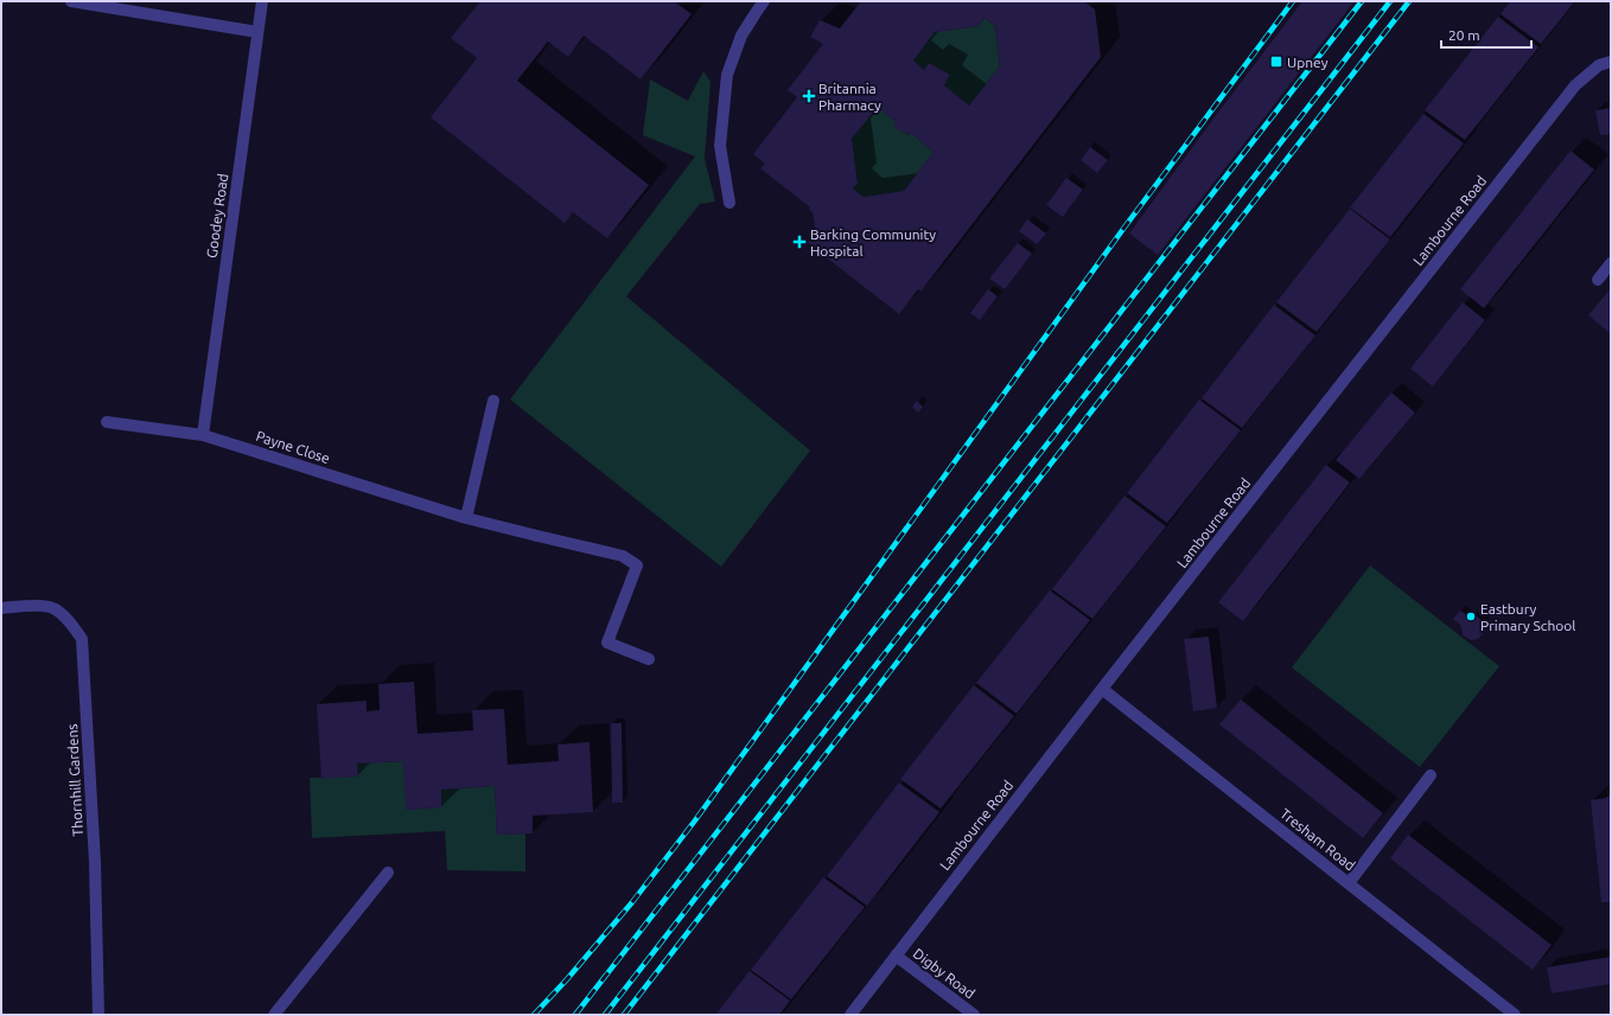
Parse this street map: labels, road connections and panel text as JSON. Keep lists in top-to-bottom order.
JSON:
{
  "streets": {
    "street": [
      "Goodey Road",
      "Lambourne Road",
      "Payne Close",
      "Thornhill Gardens",
      "Tresham Road",
      "Digby Road"
    ]
  },
  "crossings": [
    ["Goodey Road", "Payne Close"],
    ["Lambourne Road", "Tresham Road"],
    ["Lambourne Road", "Digby Road"]
  ],
  "places": {
    "transit": ["Upney"],
    "health": ["Britannia Pharmacy", "Barking Community Hospital"],
    "other": ["Eastbury Primary School"]
  },
  "scale_bar": "20 m"
}
